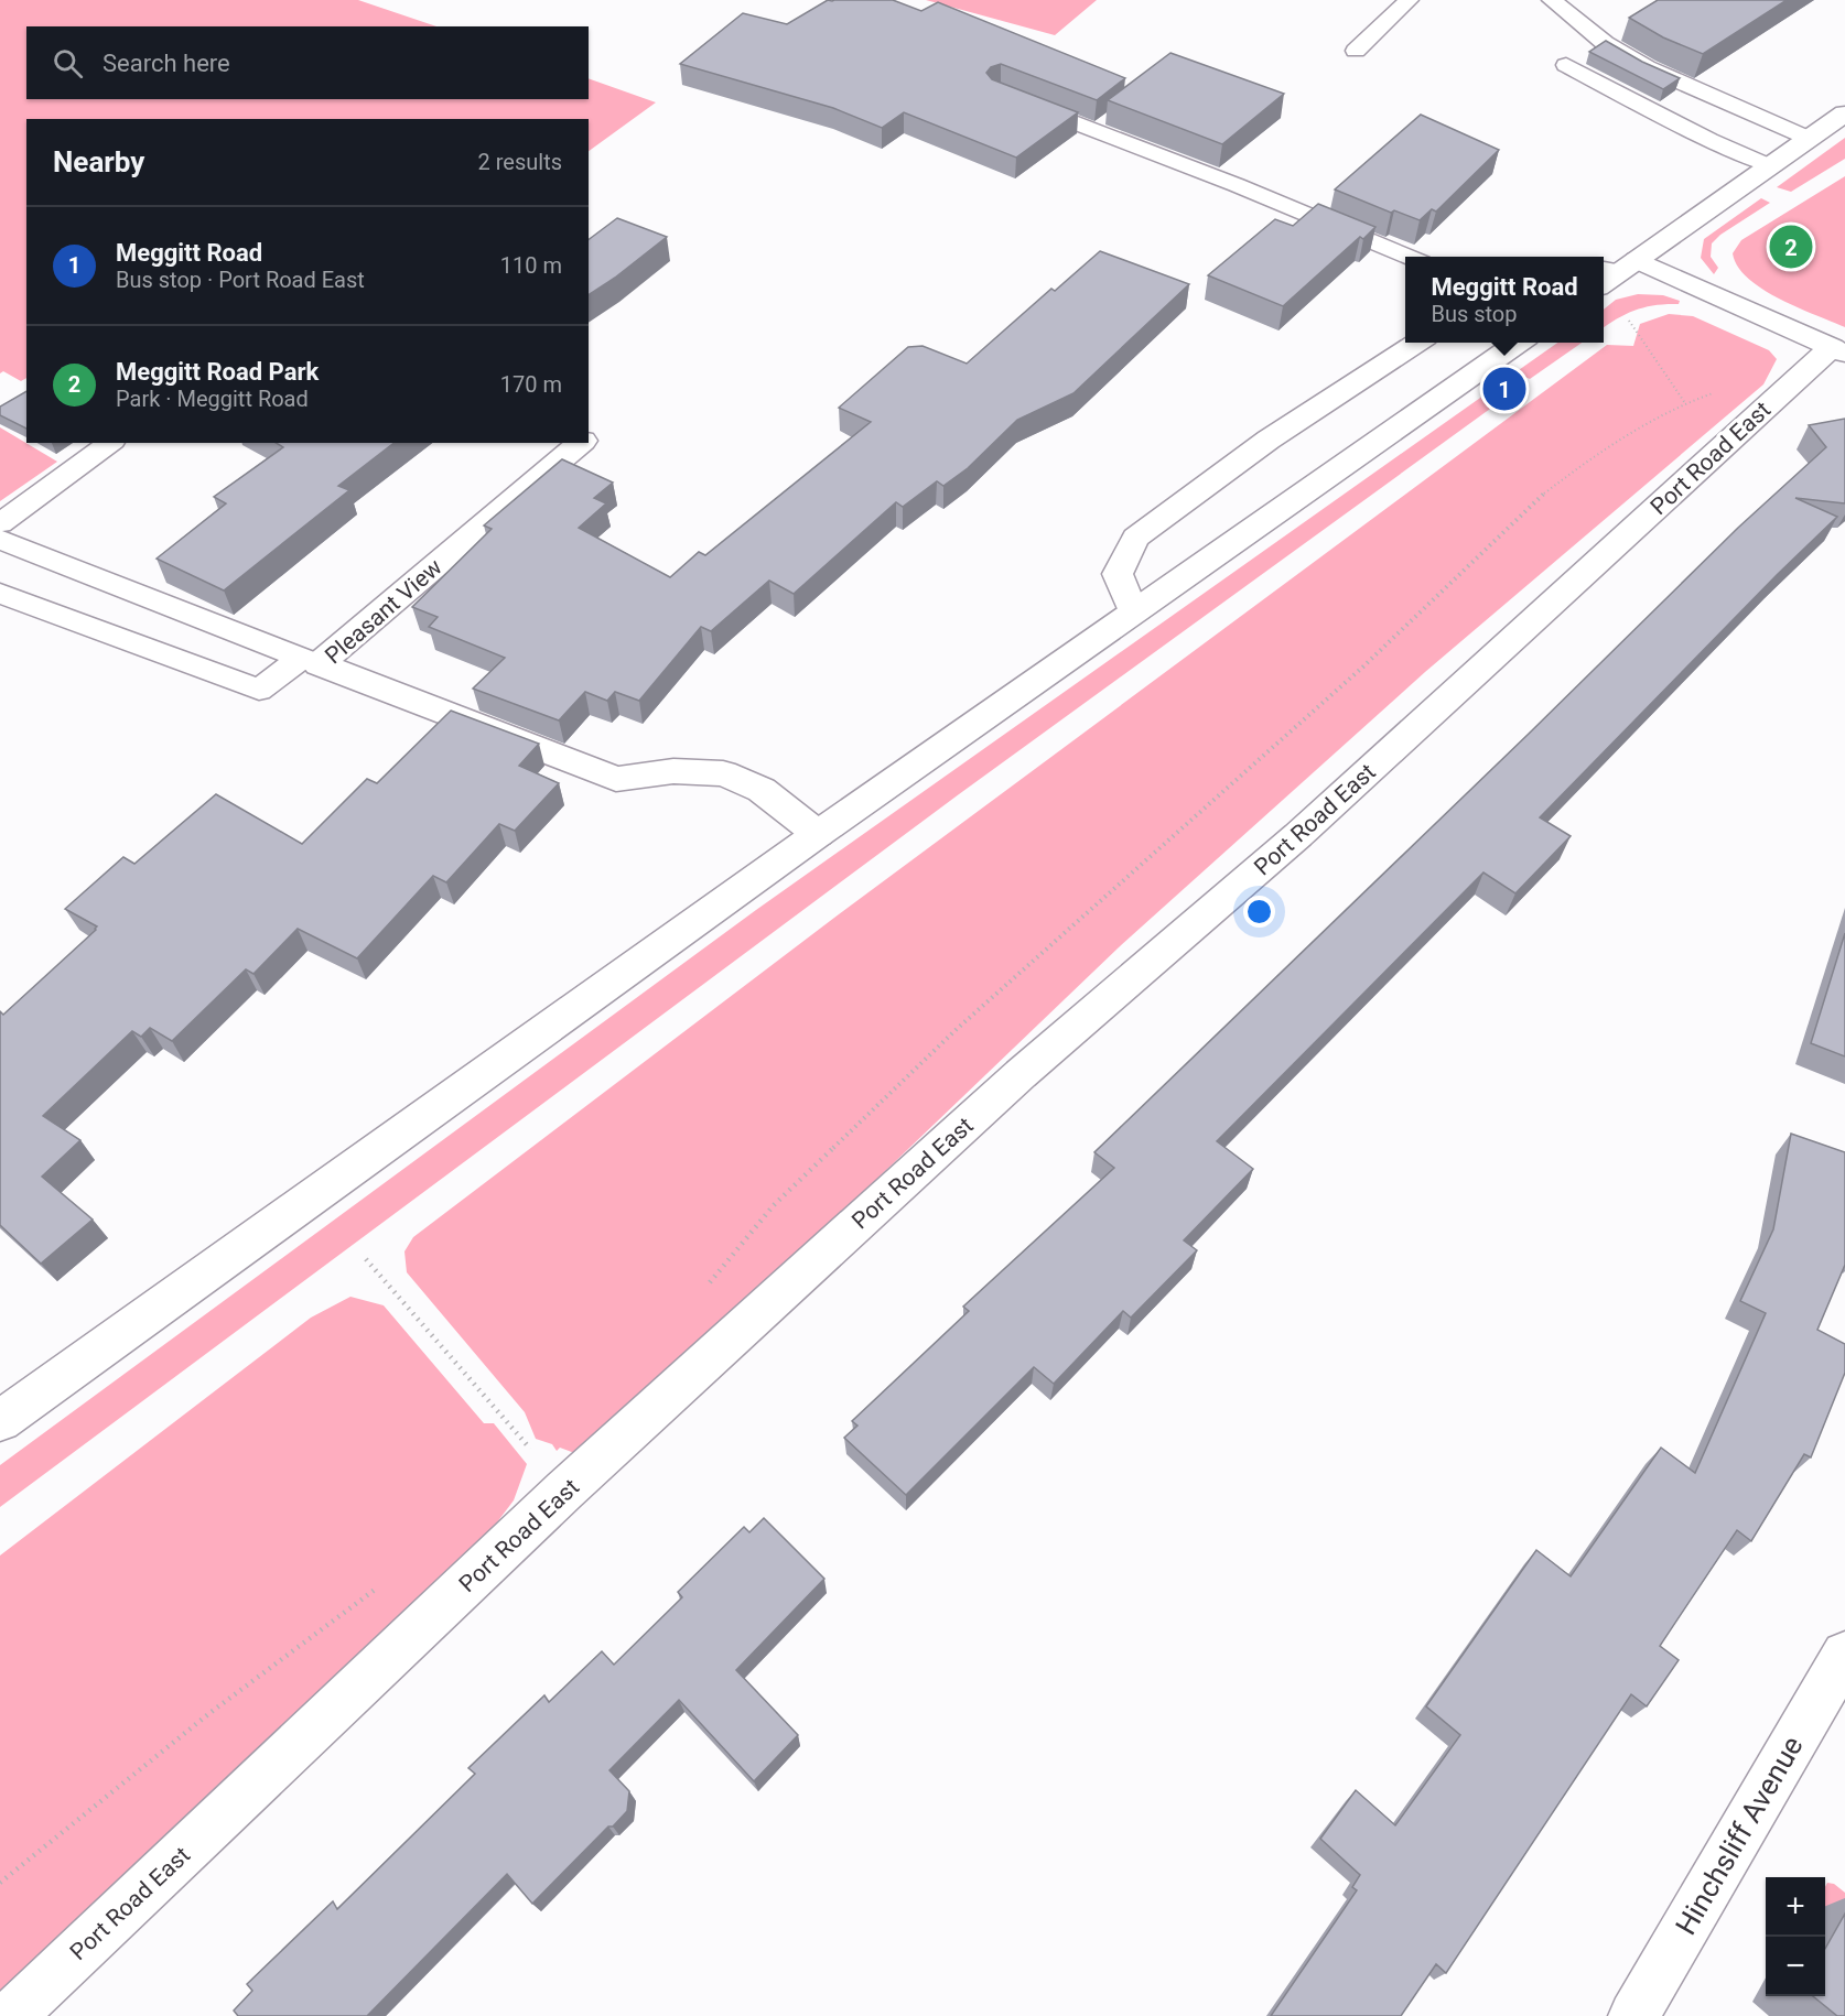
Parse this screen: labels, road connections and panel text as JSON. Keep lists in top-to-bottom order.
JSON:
{
  "streets": {
    "street": ["Port Road East", "Pleasant View", "Hinchsliff Avenue"]
  },
  "page": {
    "search": "Search here",
    "heading": ["Nearby", "2 results"],
    "list": [
      {
        "mark": "1",
        "name": "Meggitt Road",
        "note": "Bus stop · Port Road East",
        "value": "110 m"
      },
      {
        "mark": "2",
        "name": "Meggitt Road Park",
        "note": "Park · Meggitt Road",
        "value": "170 m"
      }
    ],
    "pins": ["2", "1"],
    "popup": ["Meggitt Road", "Bus stop"],
    "map_buttons": ["+", "−"]
  }
}
